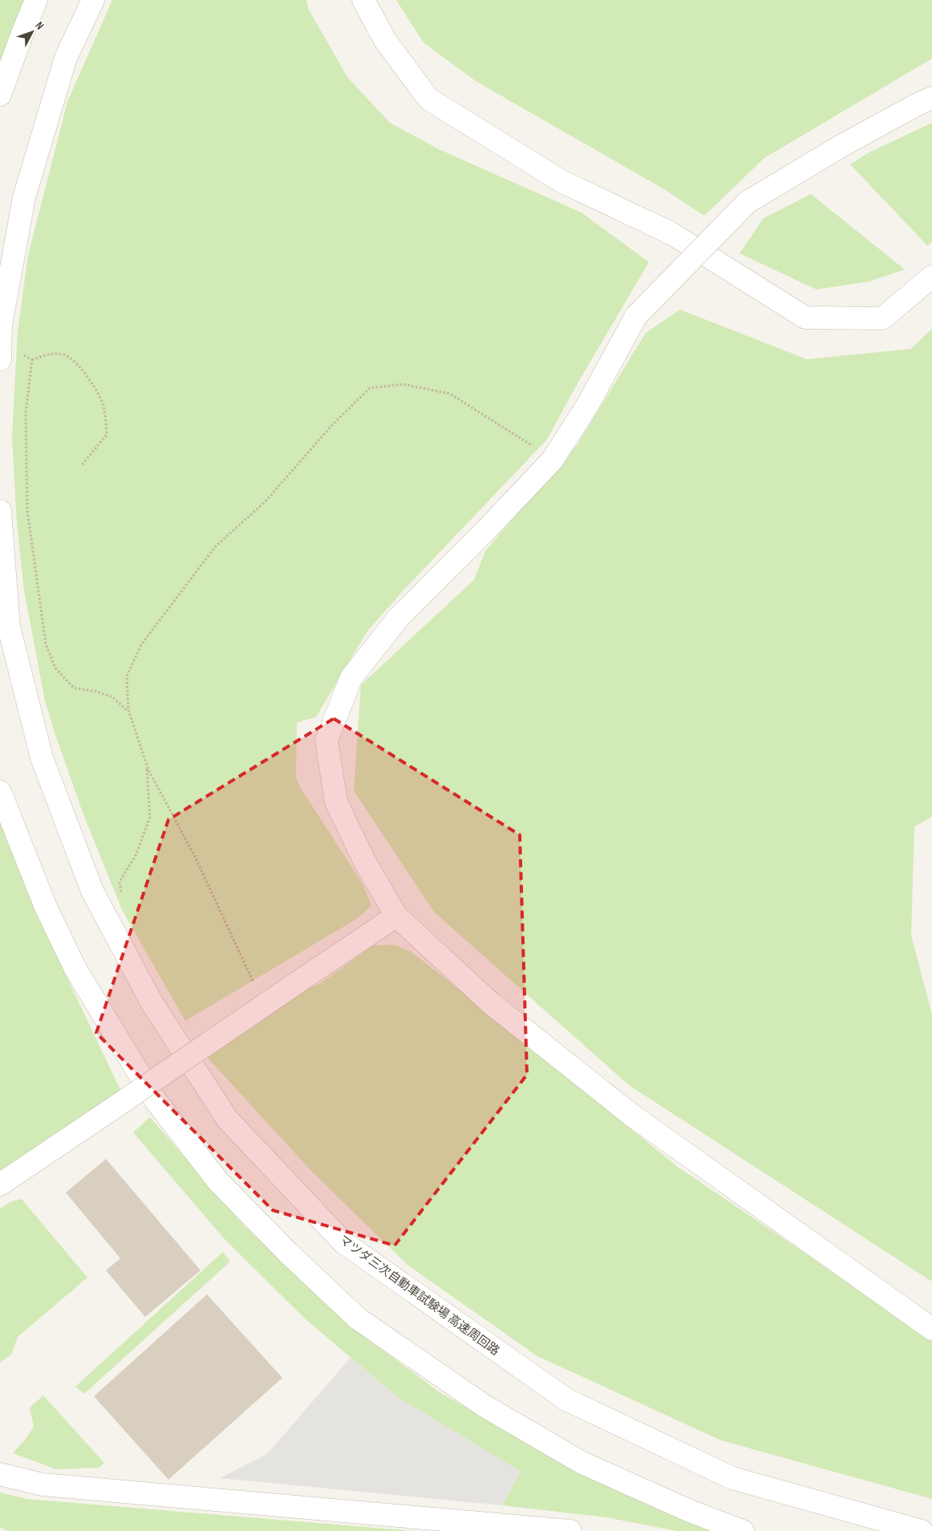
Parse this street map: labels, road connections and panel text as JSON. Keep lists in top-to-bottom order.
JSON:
{
  "streets": {
    "lane": ["マツダ三次自動車試験場 高速周回路"]
  },
  "north": "top right"
}
